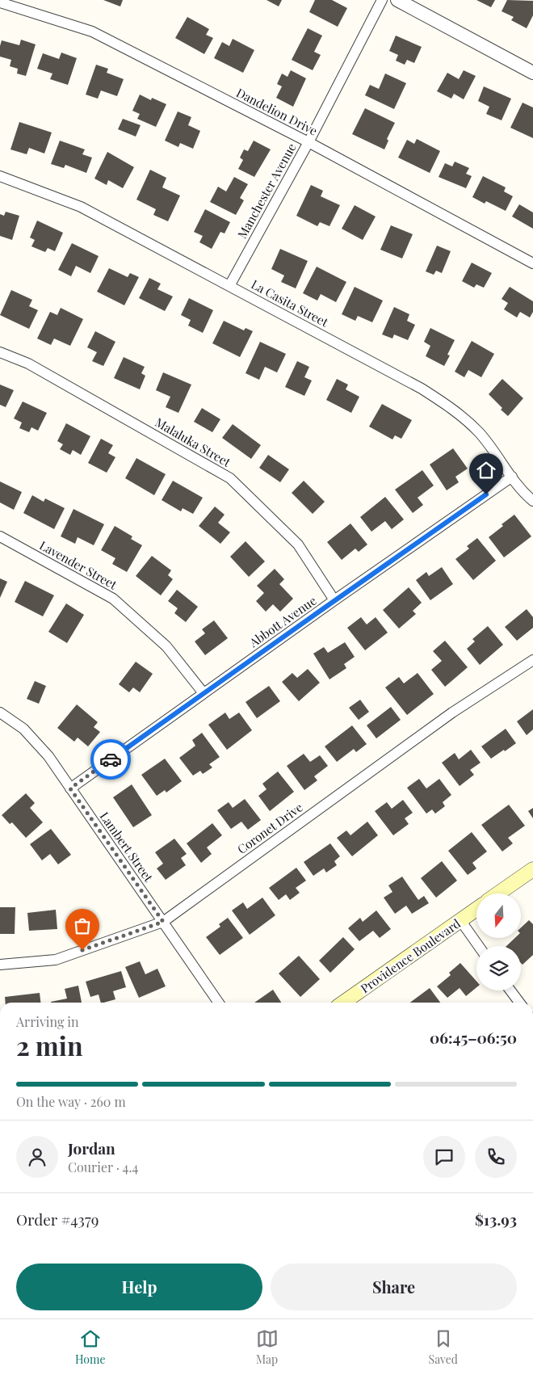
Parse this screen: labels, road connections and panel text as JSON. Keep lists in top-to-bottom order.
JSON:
{
  "streets": {
    "main road": ["Providence Boulevard"],
    "street": [
      "Dandelion Drive",
      "Manchester Avenue",
      "La Casita Street",
      "Malaluka Street",
      "Lavender Street",
      "Abbott Avenue",
      "Coronet Drive",
      "Lambert Street"
    ]
  },
  "crossings": [
    ["Dandelion Drive", "Manchester Avenue"],
    ["Manchester Avenue", "La Casita Street"],
    ["La Casita Street", "Abbott Avenue"],
    ["Malaluka Street", "Abbott Avenue"],
    ["Lavender Street", "Abbott Avenue"],
    ["Abbott Avenue", "Lambert Street"],
    ["Coronet Drive", "Lambert Street"]
  ],
  "north": "bottom",
  "page": {
    "heading": ["2 min", "Arriving in", "06:45–06:50"],
    "panel": [
      "Jordan",
      "Courier · 4.4",
      "Order #4379",
      "$13.93"
    ],
    "bar": "On the way · 260 m",
    "buttons": ["Help", "Share"],
    "tabs": ["Home", "Map", "Saved"]
  }
}
